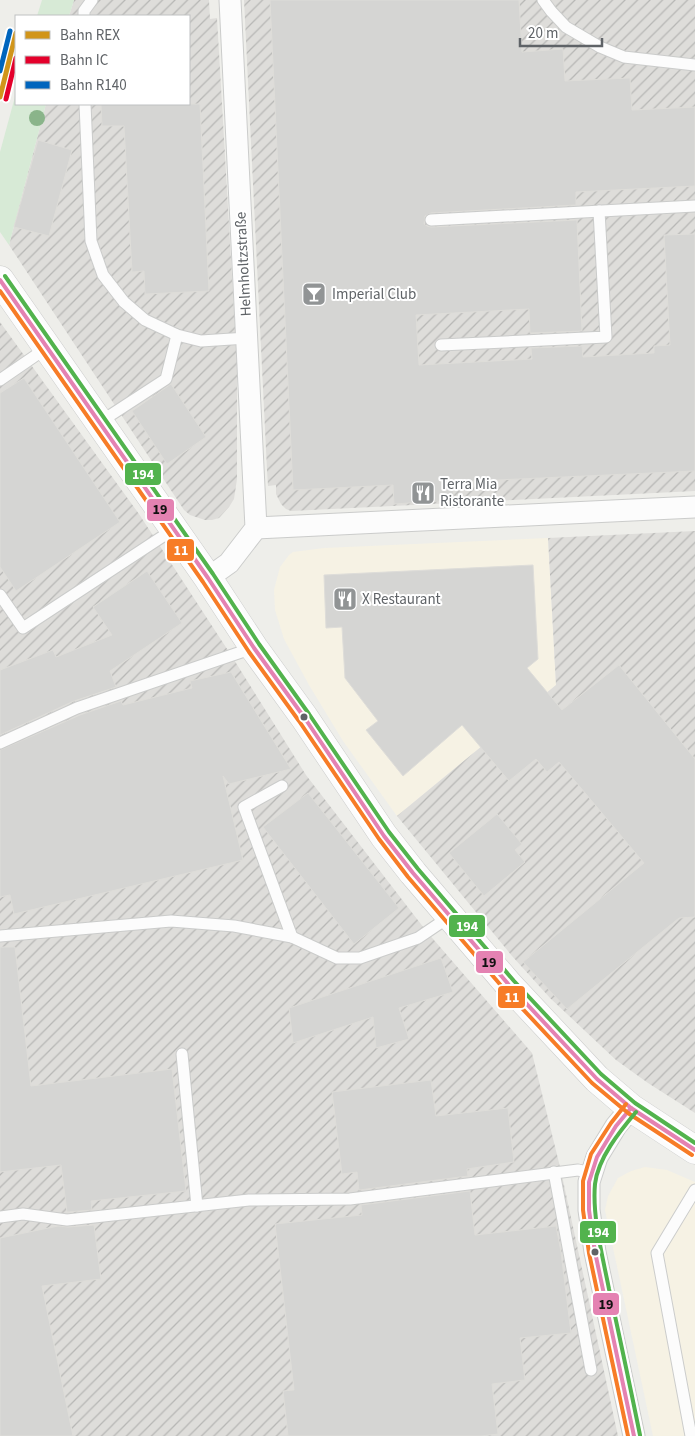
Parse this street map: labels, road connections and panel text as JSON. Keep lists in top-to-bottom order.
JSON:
{
  "streets": {
    "street": ["Helmholtzstraße"]
  },
  "places": {
    "bar": ["Imperial Club"],
    "restaurant": ["Terra Mia Ristorante", "X Restaurant"]
  },
  "lines": [
    "rail line R140",
    "rail line REX",
    "rail line IC",
    "transit line 194",
    "transit line 19",
    "transit line 11"
  ],
  "legend": ["Bahn REX", "Bahn IC", "Bahn R140"],
  "scale_bar": "20 m"
}
